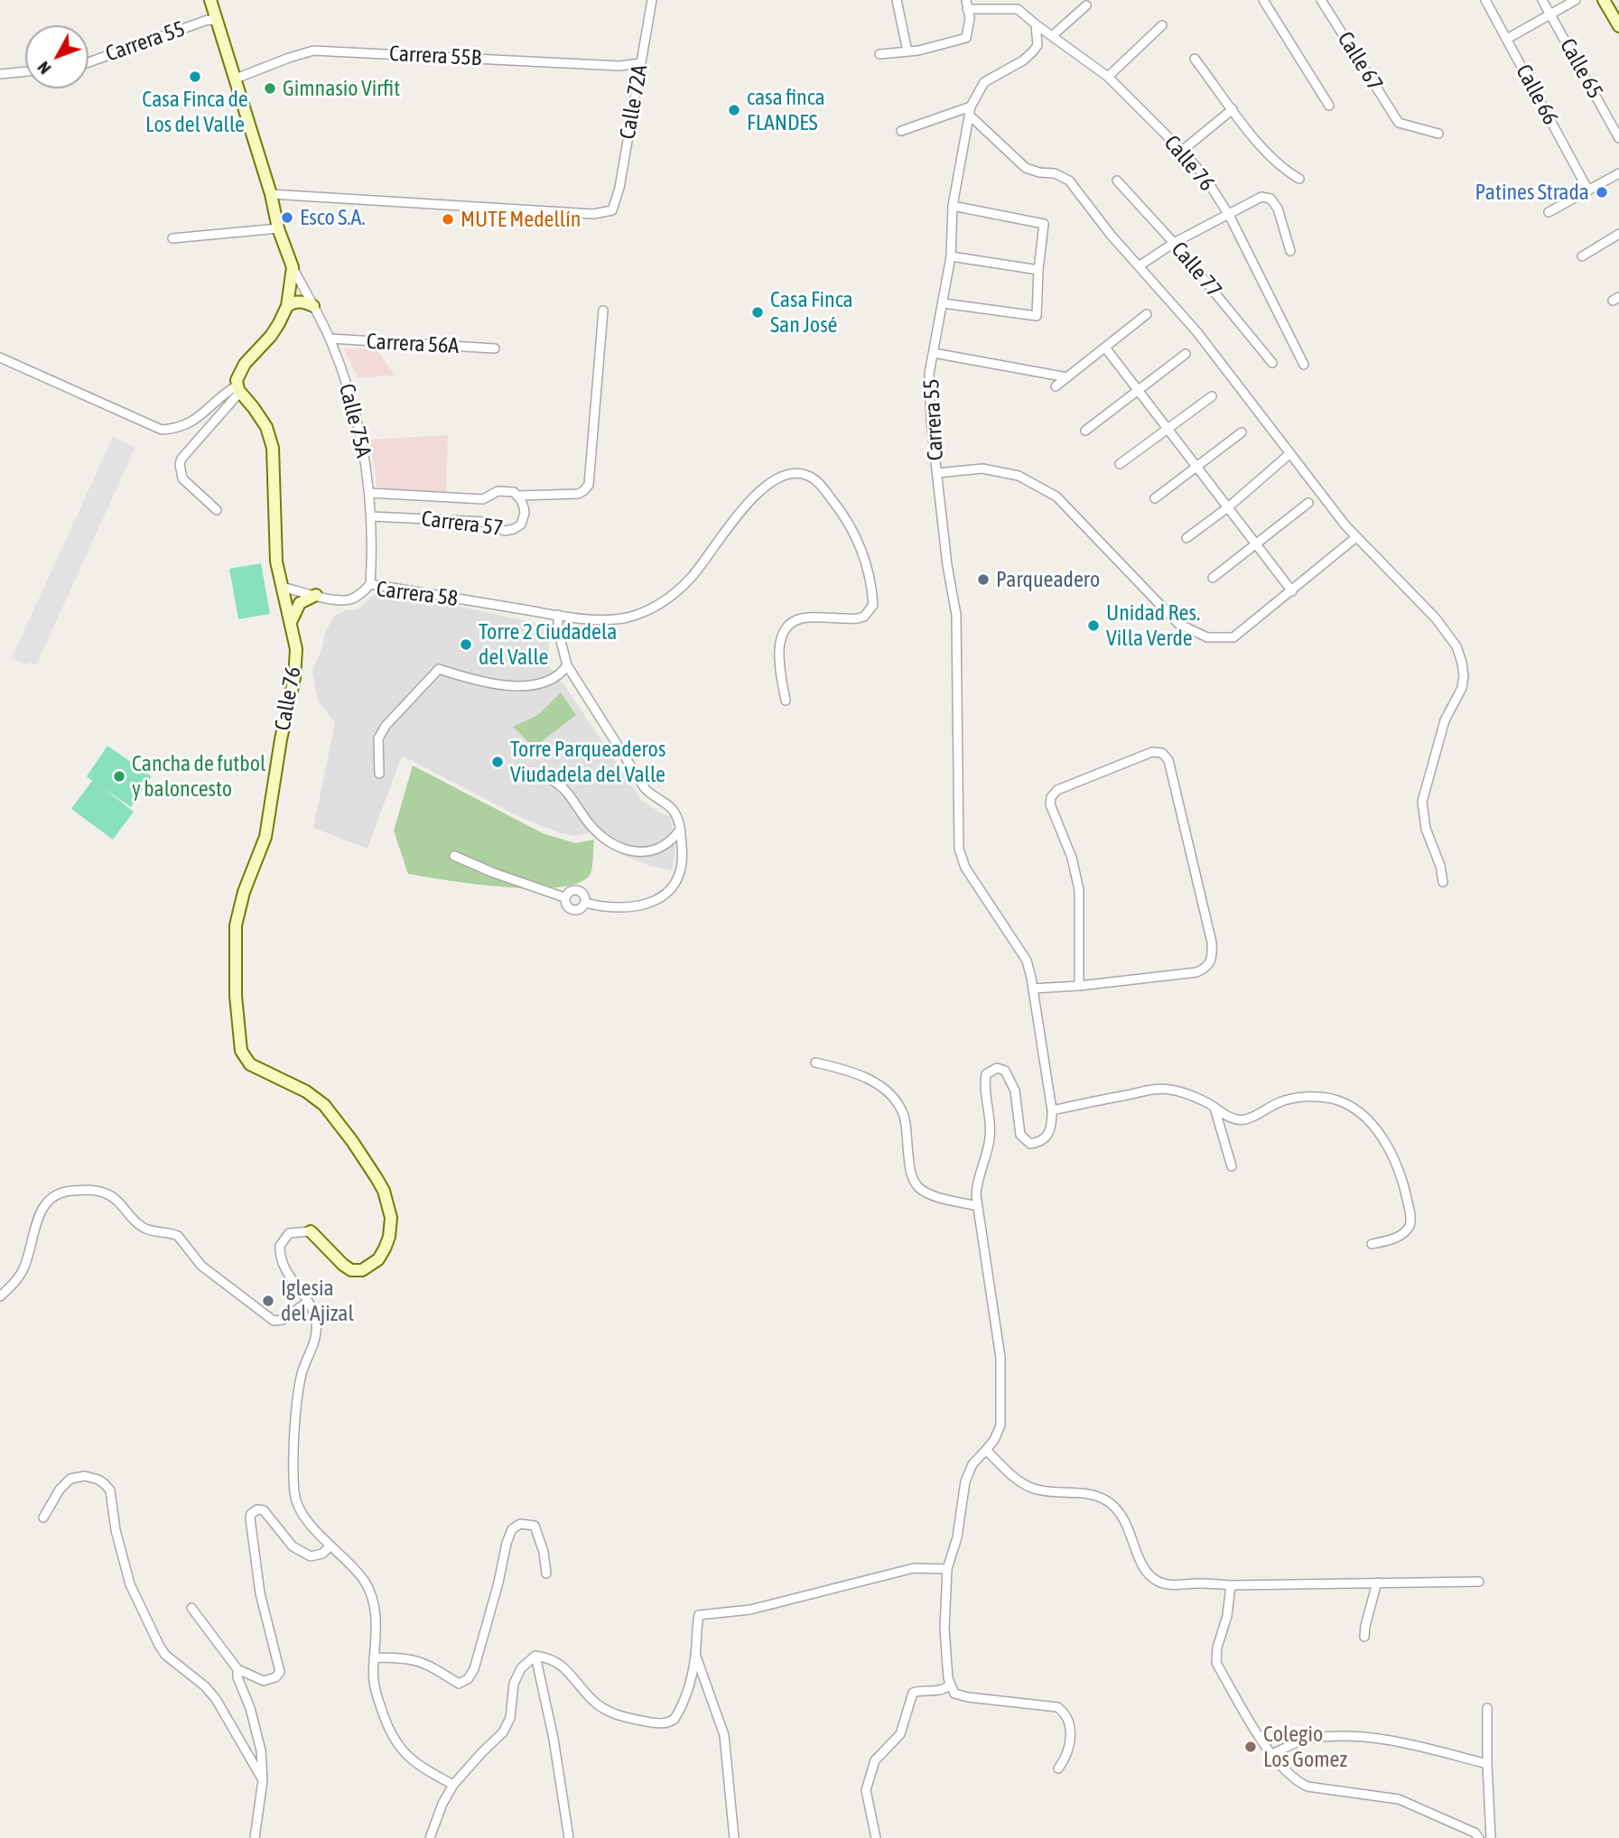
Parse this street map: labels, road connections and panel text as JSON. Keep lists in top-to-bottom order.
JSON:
{
  "streets": {
    "street": [
      "Carrera 55",
      "Carrera 55B",
      "Calle 67",
      "Calle 65",
      "Calle 66",
      "Calle 72A",
      "Calle 76",
      "Calle 77",
      "Carrera 56A",
      "Calle 75A",
      "Carrera 57",
      "Carrera 58"
    ]
  },
  "crossings": [
    ["Carrera 55", "Calle 76"],
    ["Carrera 55B", "Calle 72A"],
    ["Calle 76", "Carrera 58"],
    ["Carrera 56A", "Calle 75A"],
    ["Calle 75A", "Carrera 57"],
    ["Calle 75A", "Carrera 58"]
  ],
  "places": [
    "Casa Finca de Los del Valle",
    "Gimnasio Virfit",
    "casa finca FLANDES",
    "Patines Strada",
    "Esco S.A.",
    "MUTE Medellín",
    "Casa Finca San José",
    "Parqueadero",
    "Unidad Res. Villa Verde",
    "Torre 2 Ciudadela del Valle",
    "Torre Parqueaderos Viudadela del Valle",
    "Cancha de futbol y baloncesto",
    "Iglesia del Ajizal",
    "Colegio Los Gomez"
  ],
  "north": "bottom left"
}
